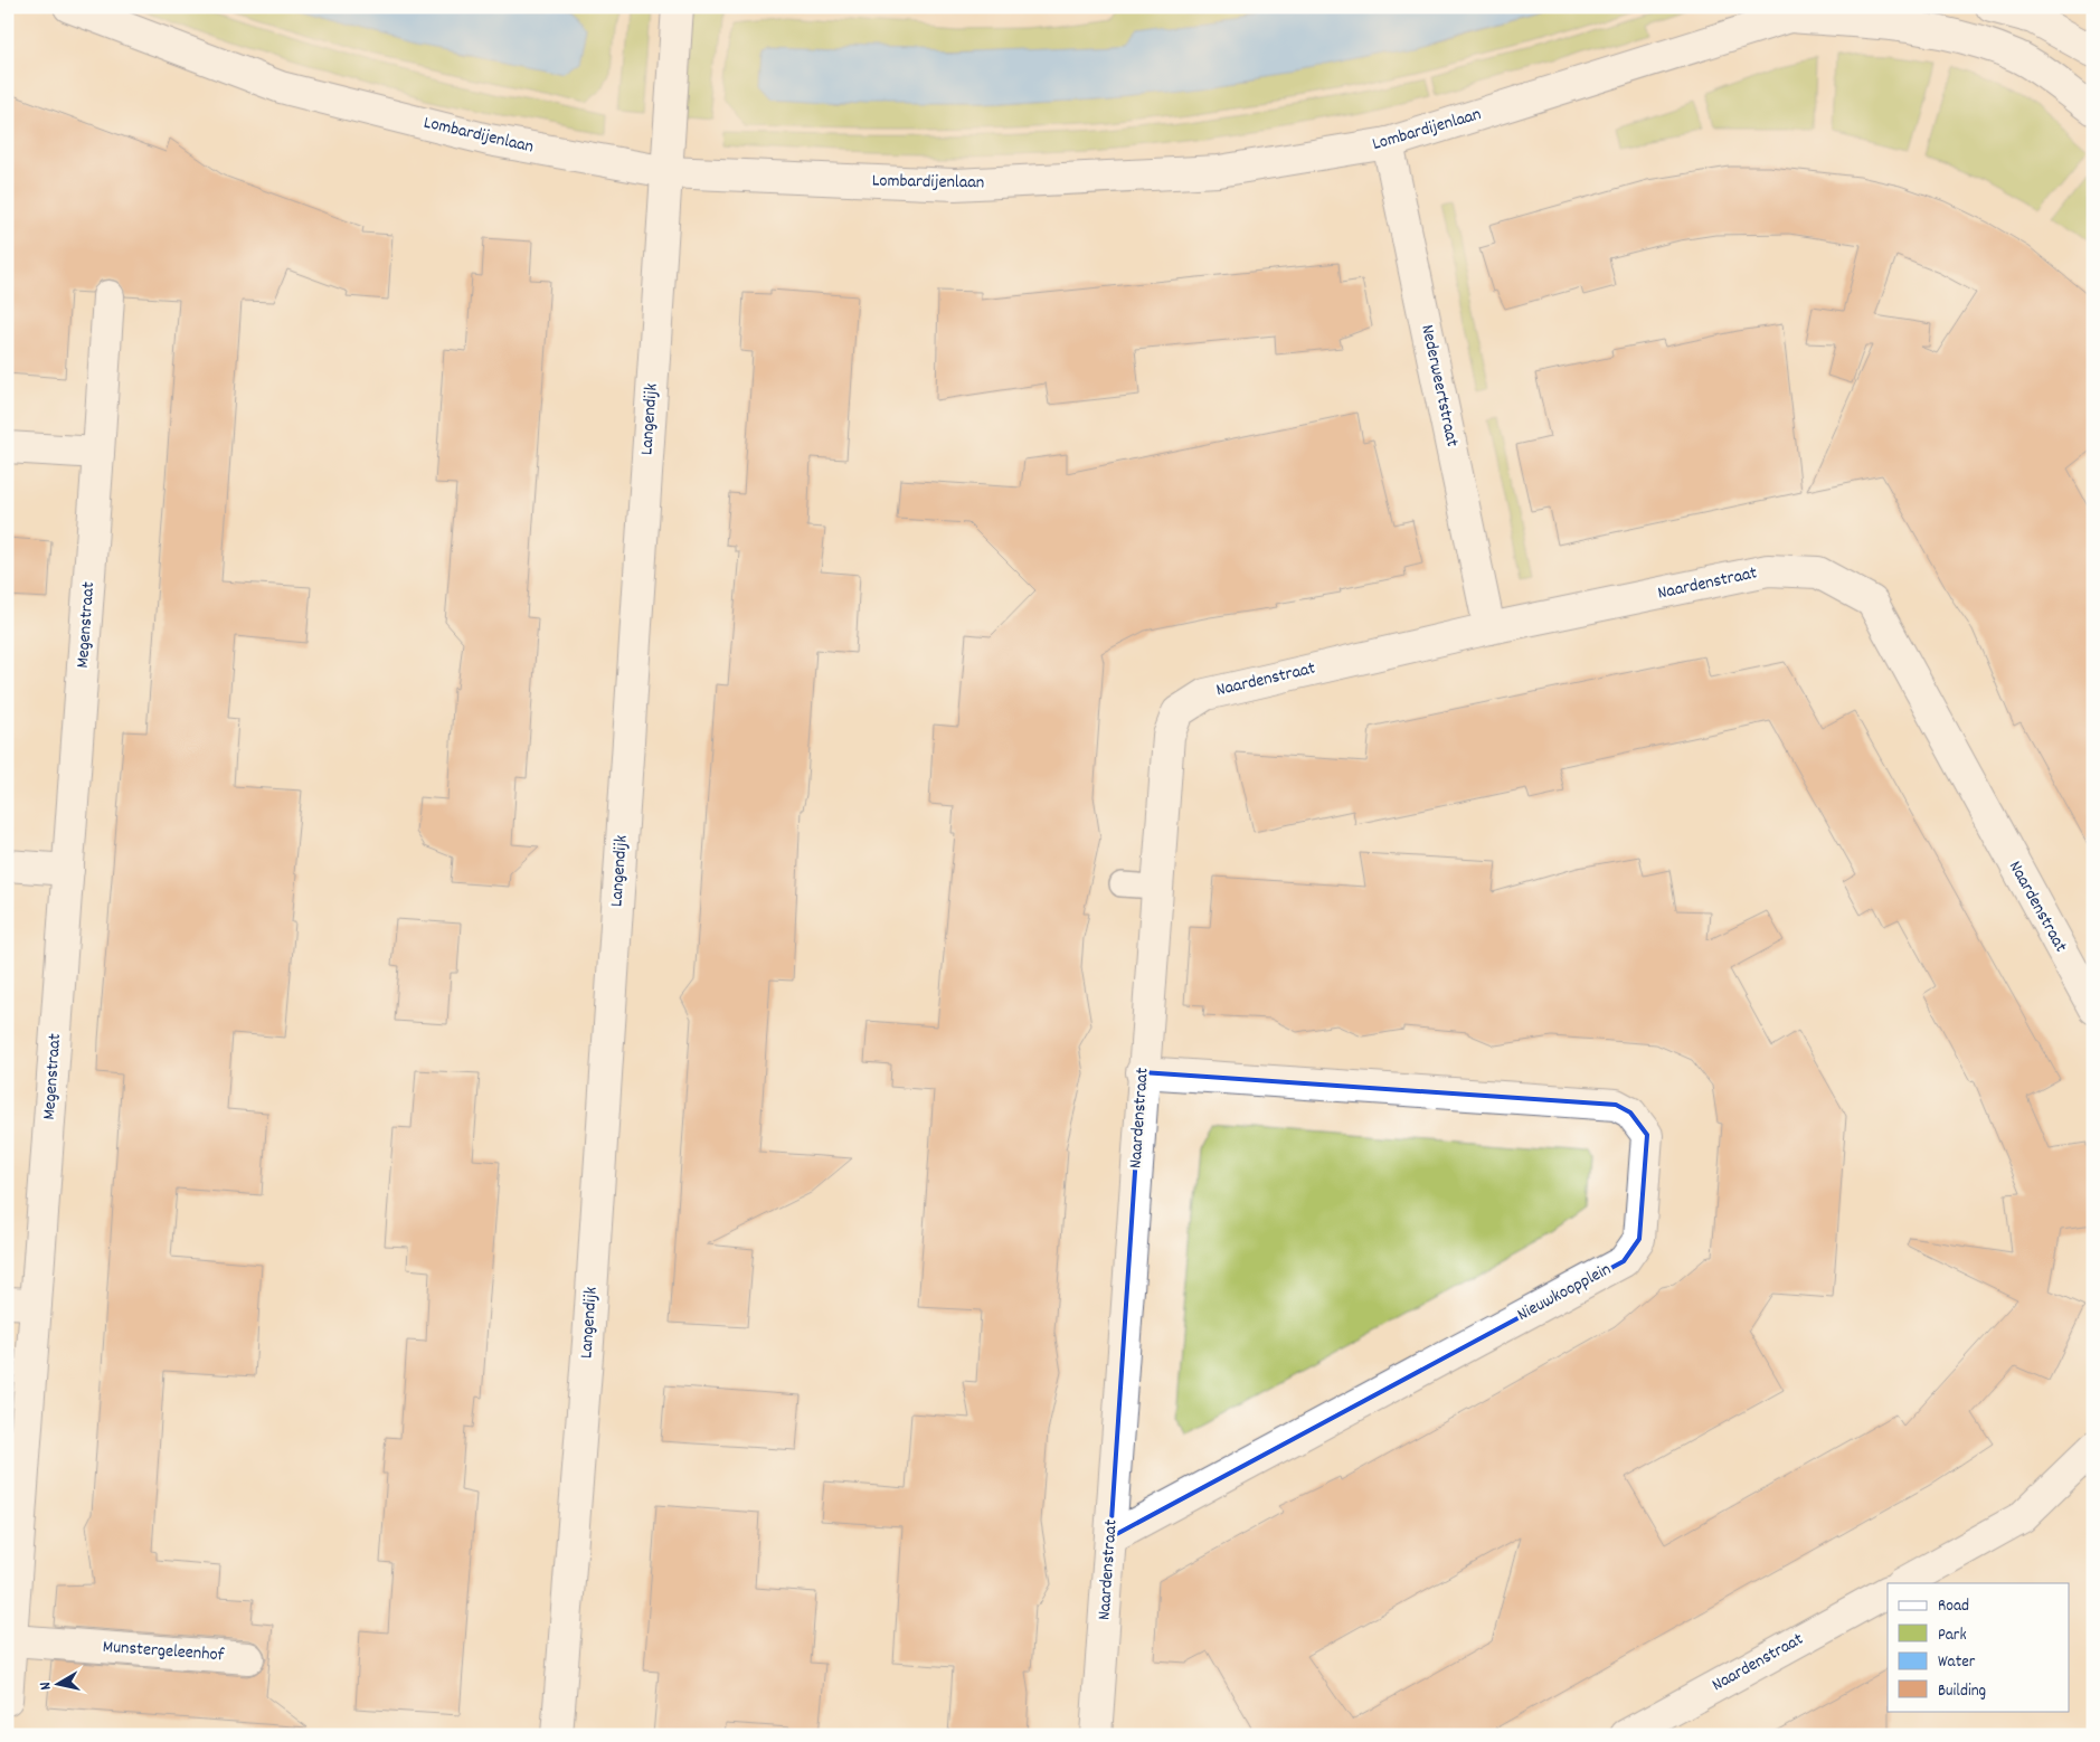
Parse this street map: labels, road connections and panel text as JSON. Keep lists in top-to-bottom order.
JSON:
{
  "streets": {
    "street": [
      "Lombardijenlaan",
      "Nederweertstraat",
      "Langendijk",
      "Naardenstraat",
      "Megenstraat",
      "Nieuwkoopplein",
      "Munstergeleenhof"
    ]
  },
  "crossings": [
    ["Lombardijenlaan", "Nederweertstraat"],
    ["Lombardijenlaan", "Langendijk"],
    ["Nederweertstraat", "Naardenstraat"],
    ["Naardenstraat", "Nieuwkoopplein"],
    ["Megenstraat", "Munstergeleenhof"]
  ],
  "legend": [
    "Road",
    "Park",
    "Water",
    "Building"
  ],
  "north": "left"
}
